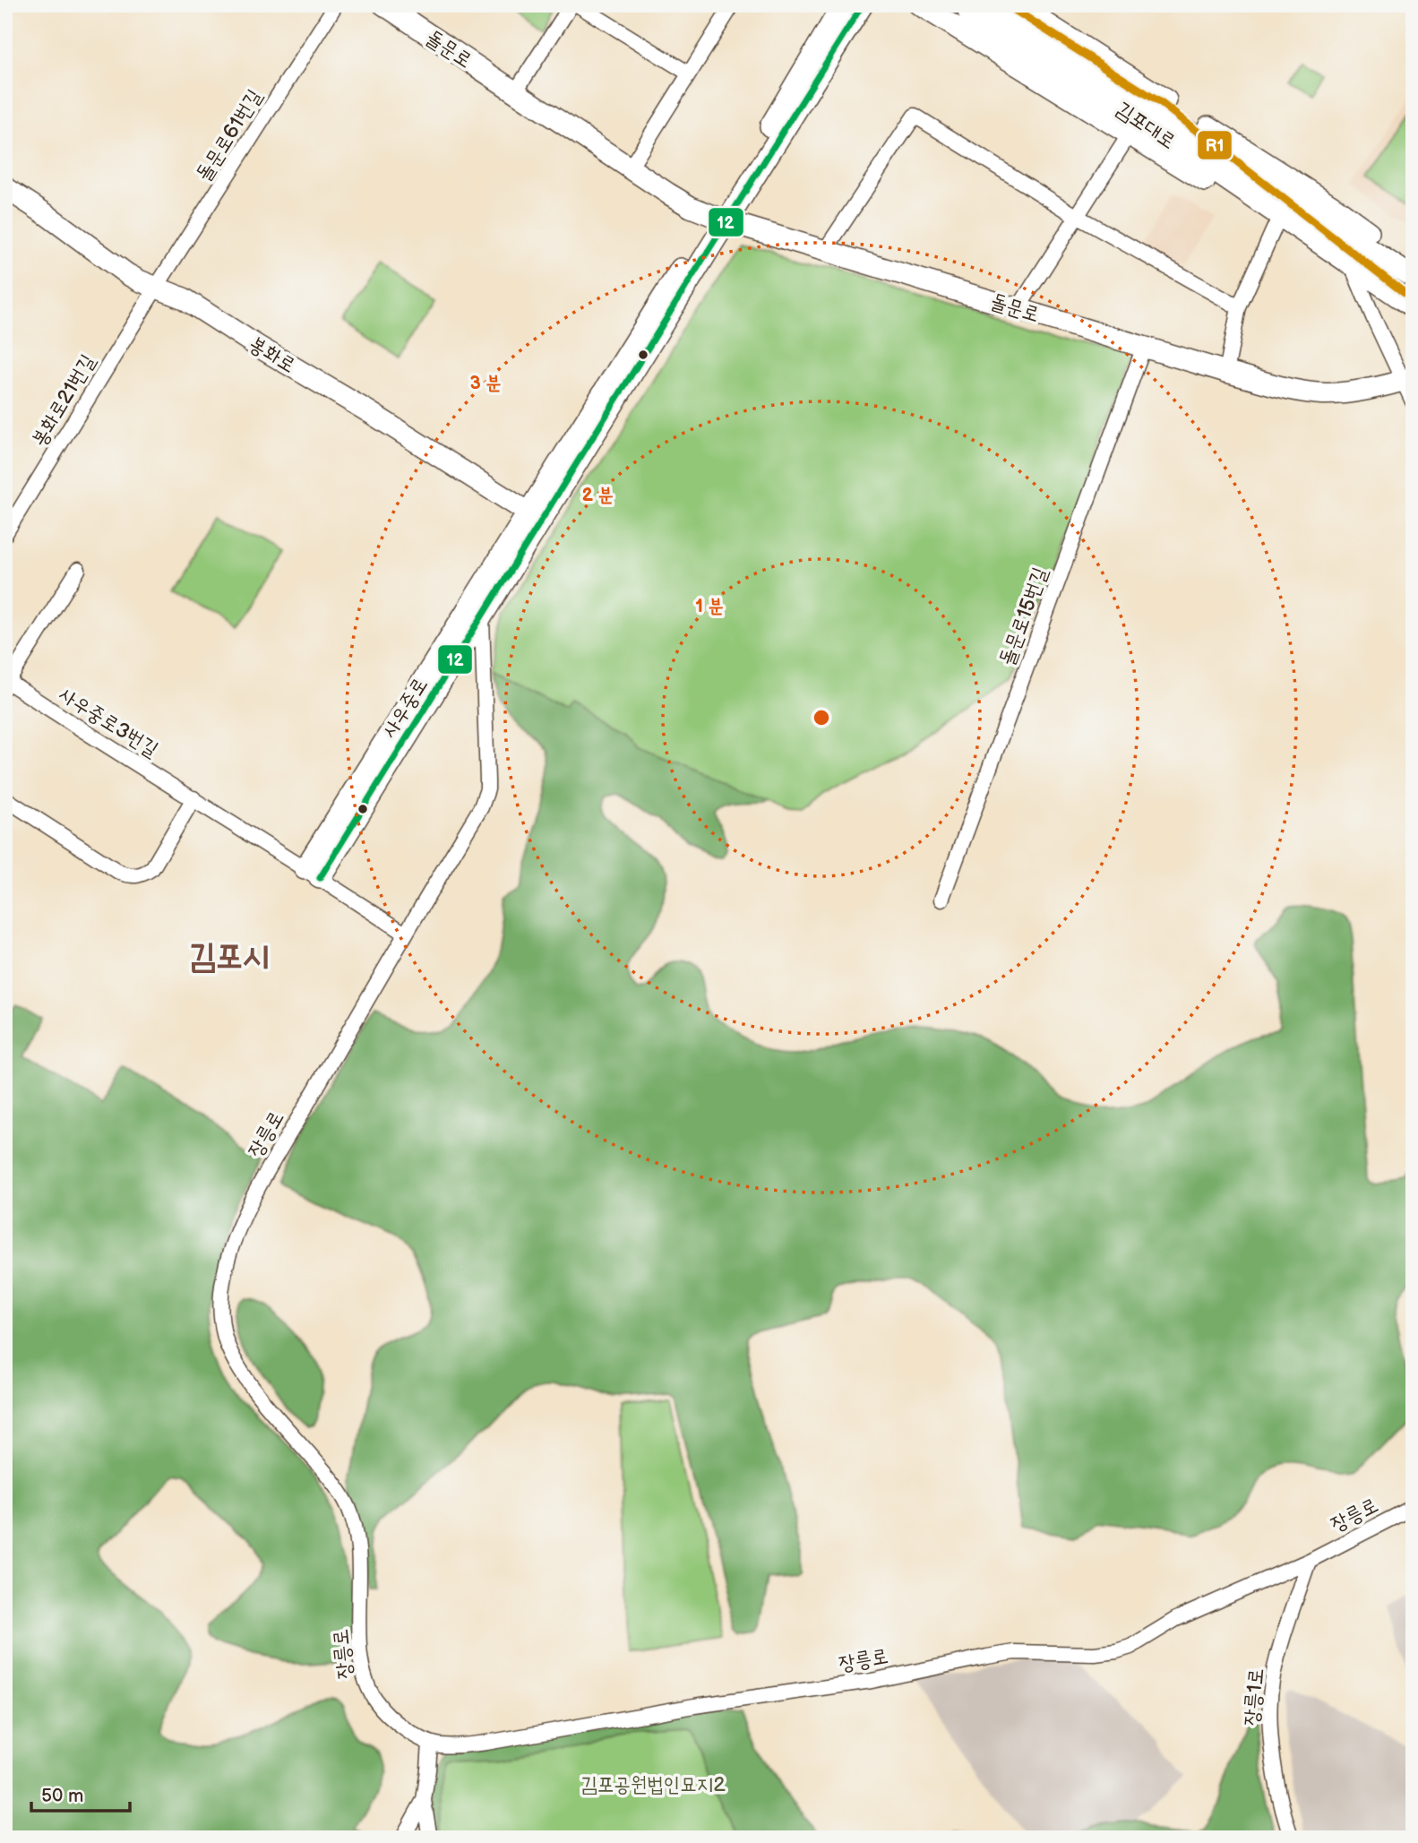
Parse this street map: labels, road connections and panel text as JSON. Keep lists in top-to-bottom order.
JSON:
{
  "streets": {
    "street": [
      "돌문로",
      "김포대로",
      "돌문로61번길",
      "봉화로",
      "봉화로21번길",
      "돌문로15번길",
      "사우중로",
      "사우중로3번길",
      "장릉로",
      "장릉1로"
    ]
  },
  "crossings": [
    ["돌문로", "돌문로15번길"],
    ["돌문로", "사우중로"],
    ["돌문로61번길", "봉화로"],
    ["돌문로61번길", "봉화로21번길"],
    ["봉화로", "봉화로21번길"],
    ["봉화로", "사우중로"],
    ["사우중로", "사우중로3번길"],
    ["사우중로", "장릉로"],
    ["사우중로3번길", "장릉로"],
    ["장릉로", "장릉1로"]
  ],
  "districts": ["김포시"],
  "parks": ["김포공원법인묘지2"],
  "lines": ["transit line R1", "transit line 12"],
  "scale_bar": "50 m",
  "rings": ["3 분", "2 분", "1 분"]
}
